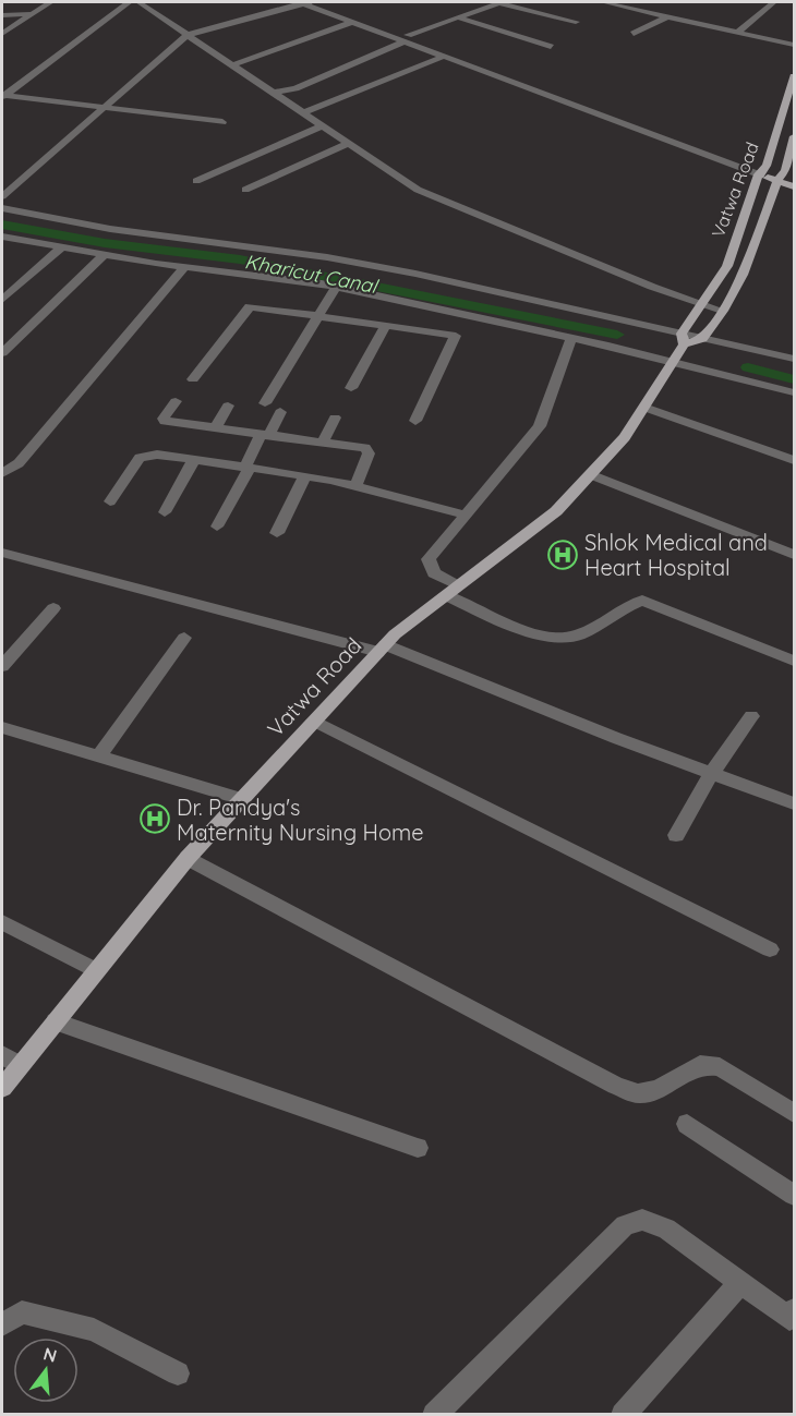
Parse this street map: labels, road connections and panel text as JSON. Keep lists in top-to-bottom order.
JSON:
{
  "streets": {
    "main road": ["Vatwa Road"]
  },
  "water": ["Kharicut Canal"],
  "places": {
    "hospital": ["Shlok Medical and Heart Hospital", "Dr. Pandya's Maternity Nursing Home"]
  },
  "north": "top"
}
